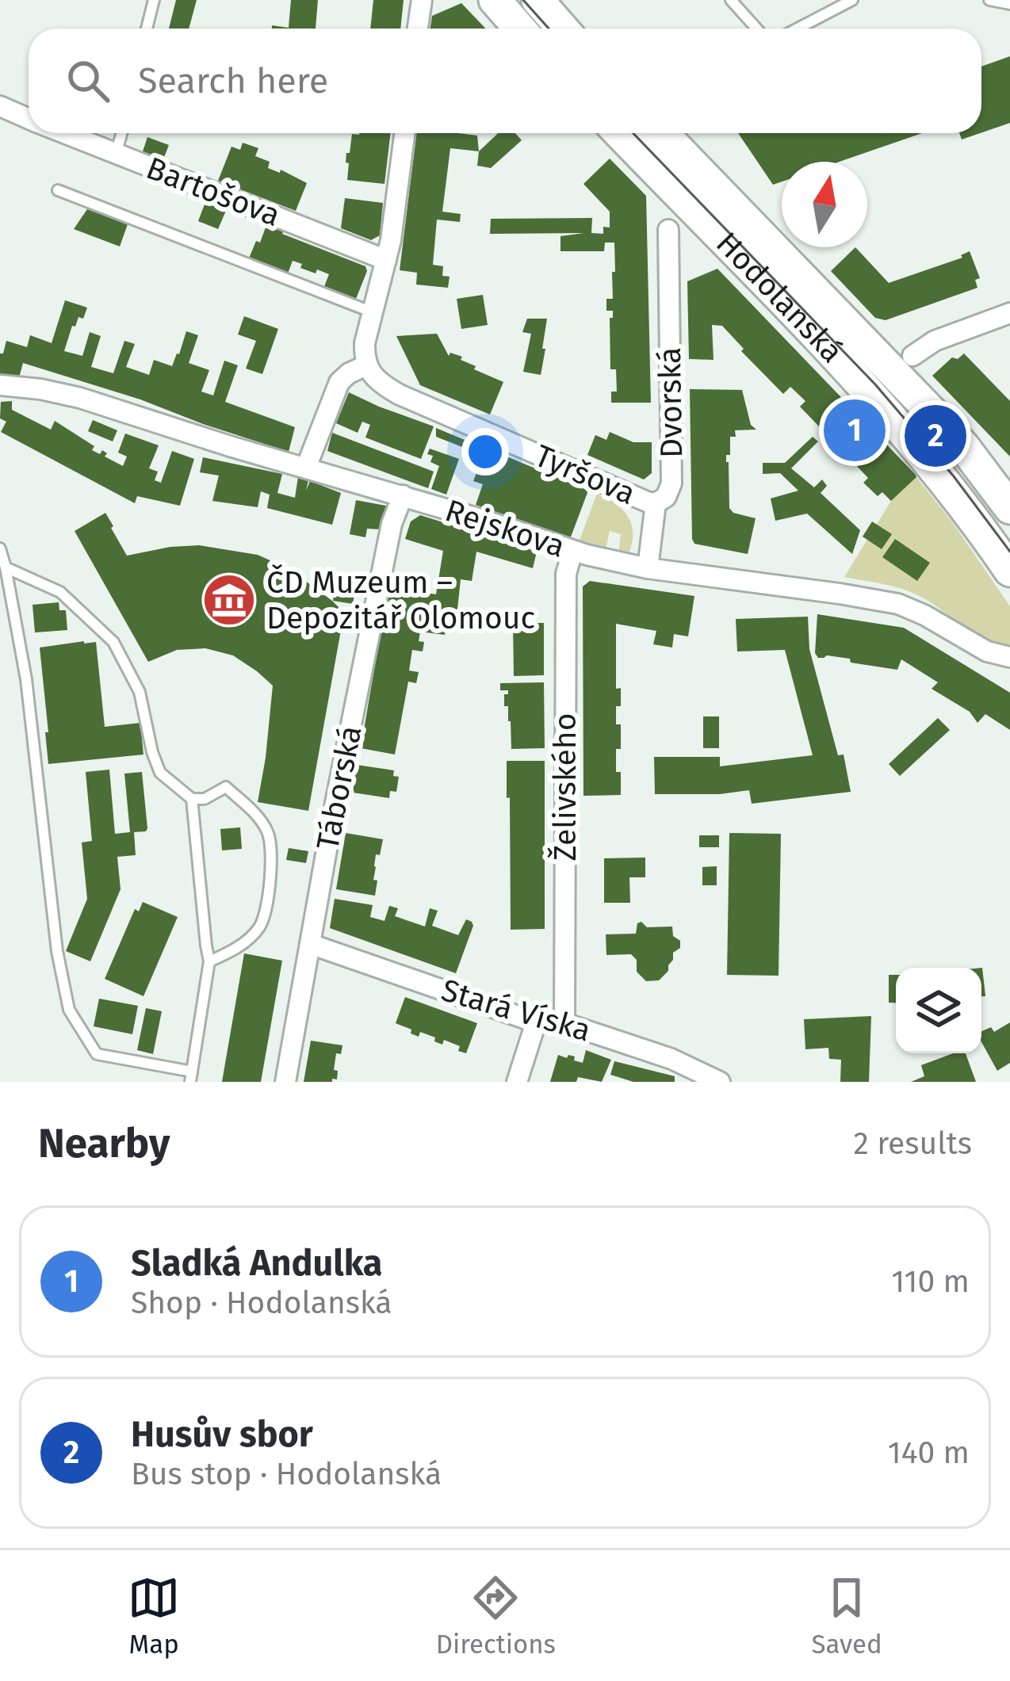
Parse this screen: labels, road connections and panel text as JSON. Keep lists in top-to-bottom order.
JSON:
{
  "streets": {
    "main road": ["Hodolanská"],
    "street": [
      "Bartošova",
      "Dvorská",
      "Tyršova",
      "Rejskova",
      "Želivského",
      "Táborská",
      "Stará Víska"
    ]
  },
  "crossings": [
    ["Dvorská", "Tyršova"],
    ["Dvorská", "Rejskova"],
    ["Rejskova", "Želivského"],
    ["Rejskova", "Táborská"],
    ["Želivského", "Stará Víska"],
    ["Táborská", "Stará Víska"]
  ],
  "places": {
    "museum": ["ČD Muzeum – Depozitář Olomouc"]
  },
  "north": "top",
  "page": {
    "search": "Search here",
    "pins": ["1", "2"],
    "heading": ["Nearby", "2 results"],
    "list": [
      {
        "mark": "1",
        "name": "Sladká Andulka",
        "note": "Shop · Hodolanská",
        "value": "110 m"
      },
      {
        "mark": "2",
        "name": "Husův sbor",
        "note": "Bus stop · Hodolanská",
        "value": "140 m"
      }
    ],
    "nav": ["Map", "Directions", "Saved"]
  }
}
